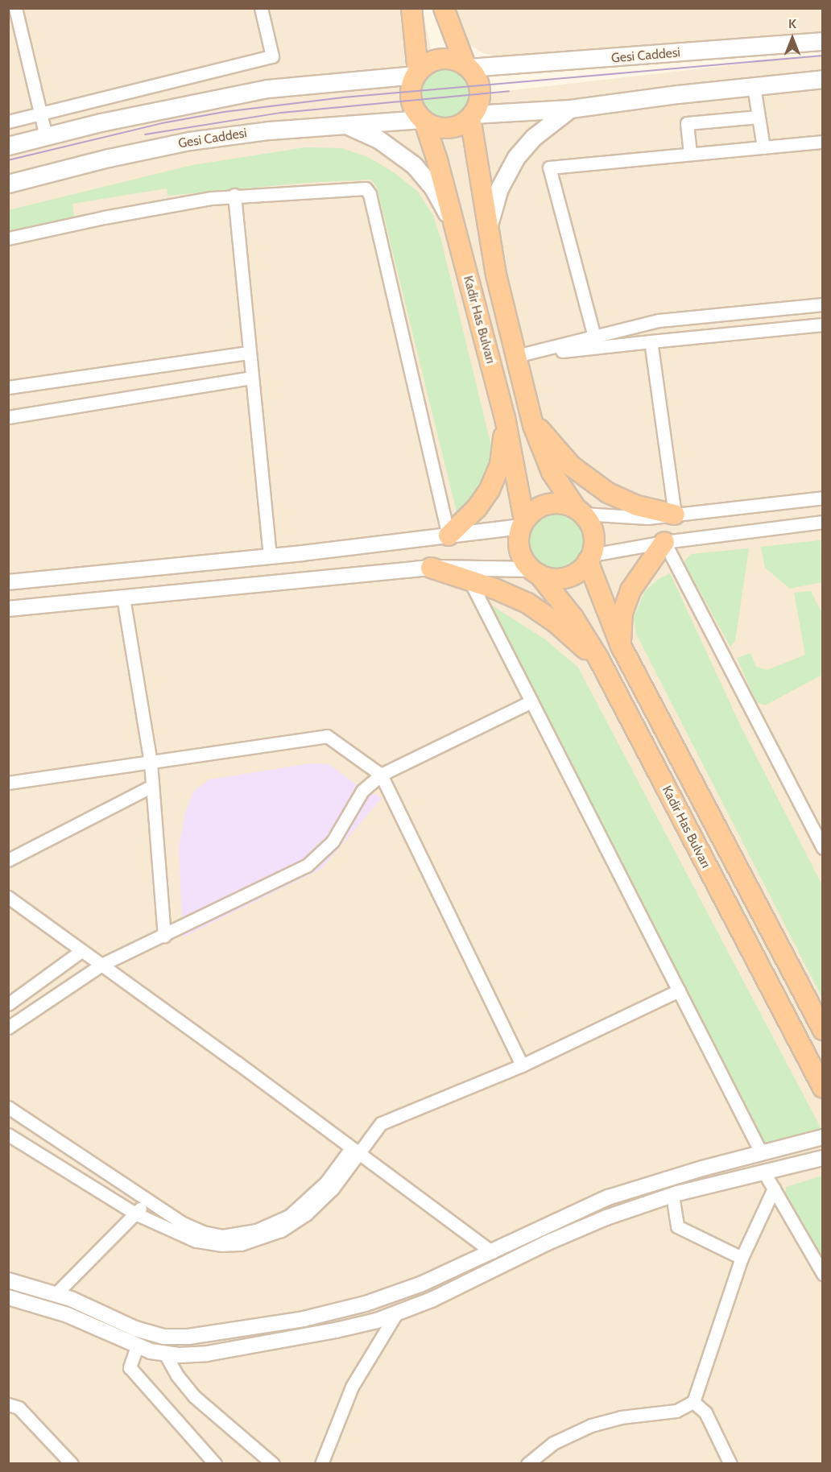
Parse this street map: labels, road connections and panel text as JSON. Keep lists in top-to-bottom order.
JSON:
{
  "streets": {
    "highway": ["Kadir Has Bulvarı"],
    "main road": ["Gesi Caddesi"]
  },
  "crossings": [
    ["Gesi Caddesi", "Kadir Has Bulvarı"]
  ],
  "north": "top"
}
